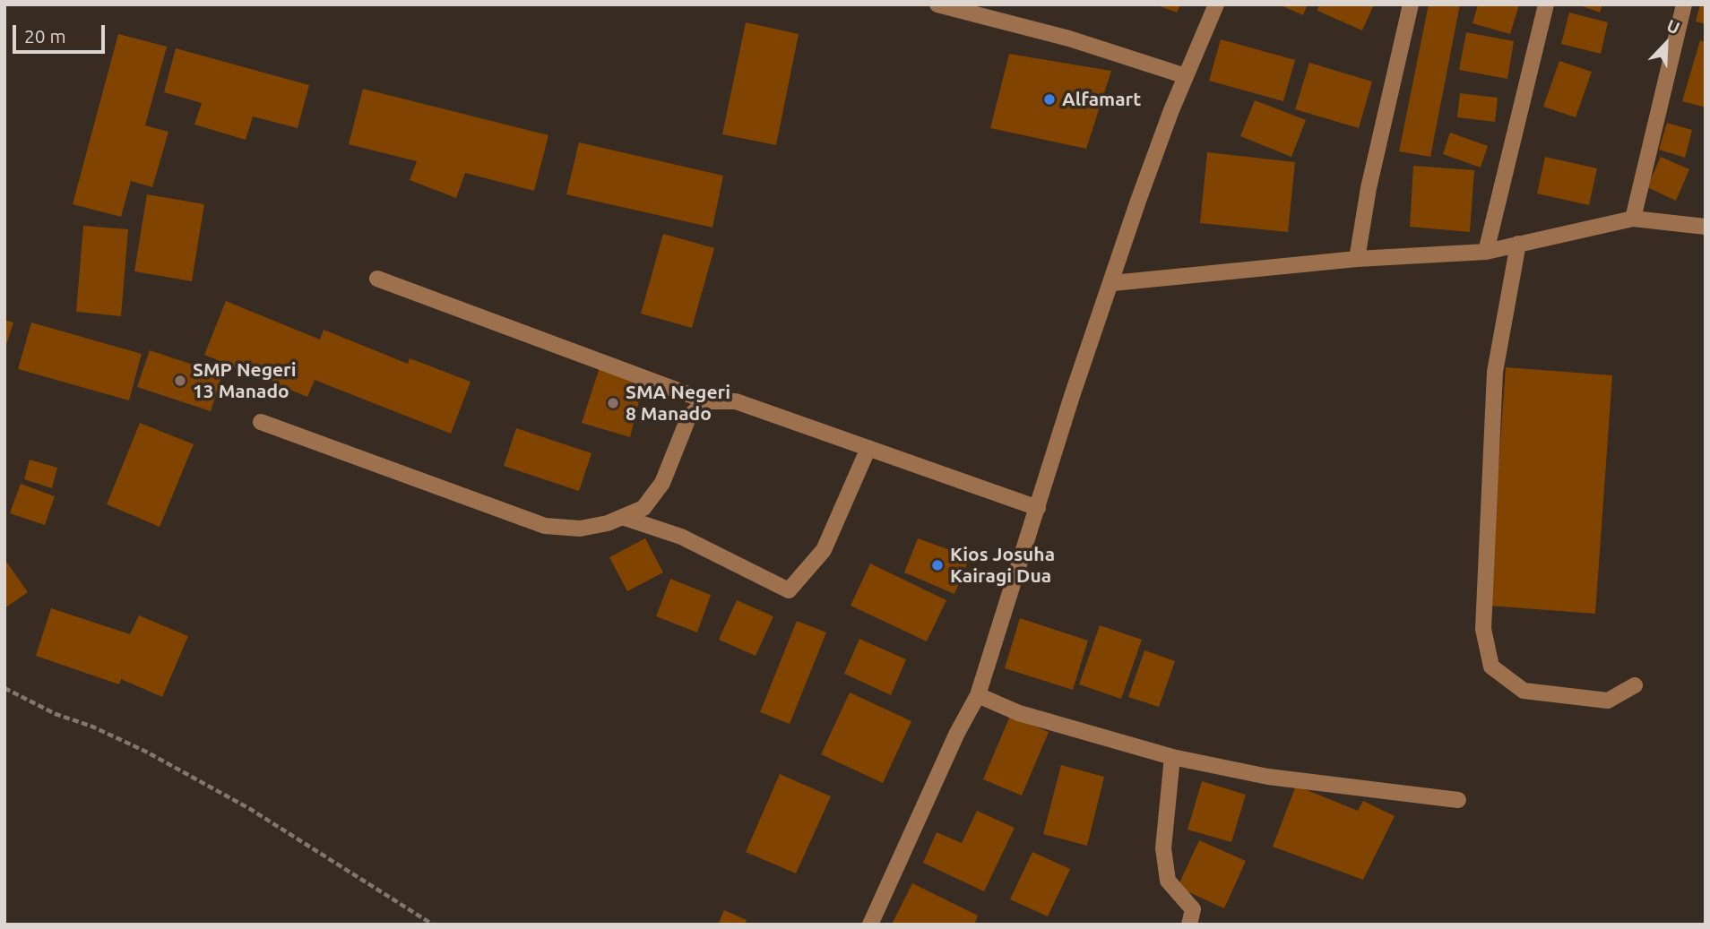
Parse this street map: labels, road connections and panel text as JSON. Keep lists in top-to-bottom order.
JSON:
{
  "places": [
    "Alfamart",
    "SMP Negeri 13 Manado",
    "SMA Negeri 8 Manado",
    "Kios Josuha Kairagi Dua"
  ],
  "scale_bar": "20 m",
  "north": "top right"
}
